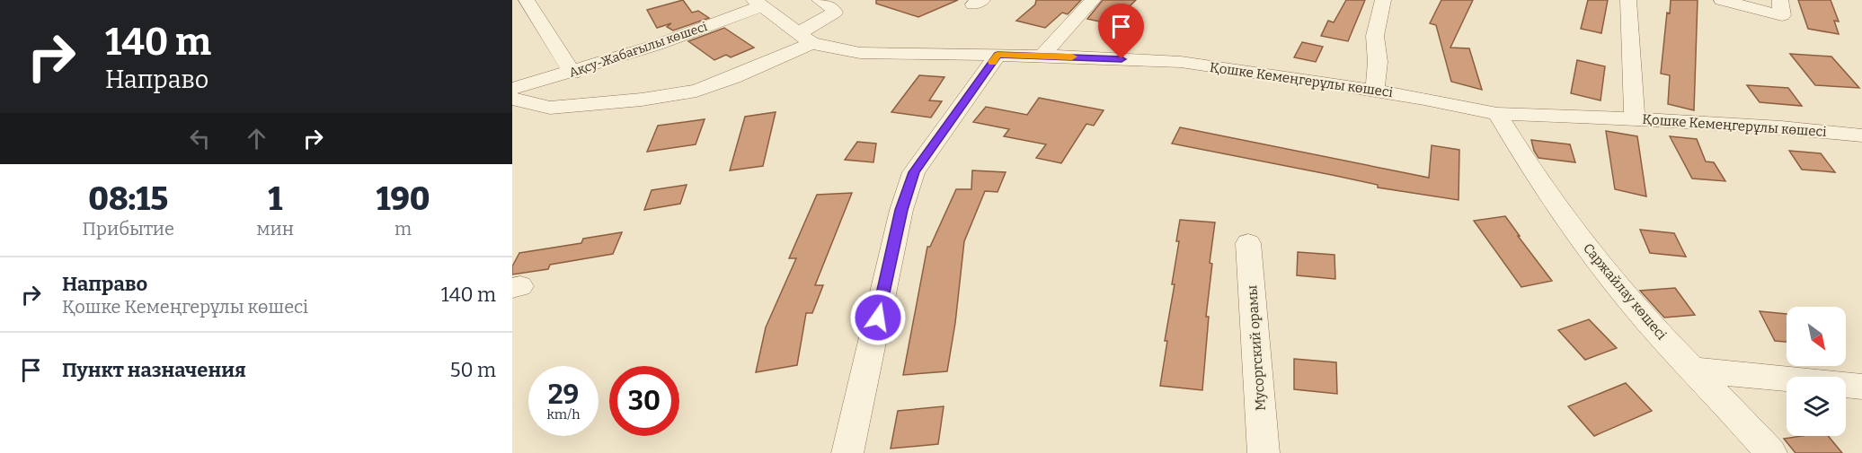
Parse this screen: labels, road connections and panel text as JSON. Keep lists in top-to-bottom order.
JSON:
{
  "streets": {
    "street": [
      "Ақсу-Жабағылы көшесі",
      "Қошке Кемеңгерұлы көшесі",
      "Саржайлау көшесі",
      "Мусоргский орамы"
    ]
  },
  "crossings": [
    ["Ақсу-Жабағылы көшесі", "Қошке Кемеңгерұлы көшесі"],
    ["Қошке Кемеңгерұлы көшесі", "Саржайлау көшесі"]
  ],
  "north": "bottom right",
  "page": {
    "turn": ["140 m", "Направо"],
    "eta": [
      "08:15",
      "Прибытие",
      "1",
      "мин",
      "190",
      "m"
    ],
    "list": [
      {
        "name": "Направо",
        "note": "Қошке Кемеңгерұлы көшесі",
        "value": "140 m"
      },
      {
        "name": "Пункт назначения",
        "value": "50 m"
      }
    ],
    "speed": "29 km/h",
    "limit": "30"
  }
}
